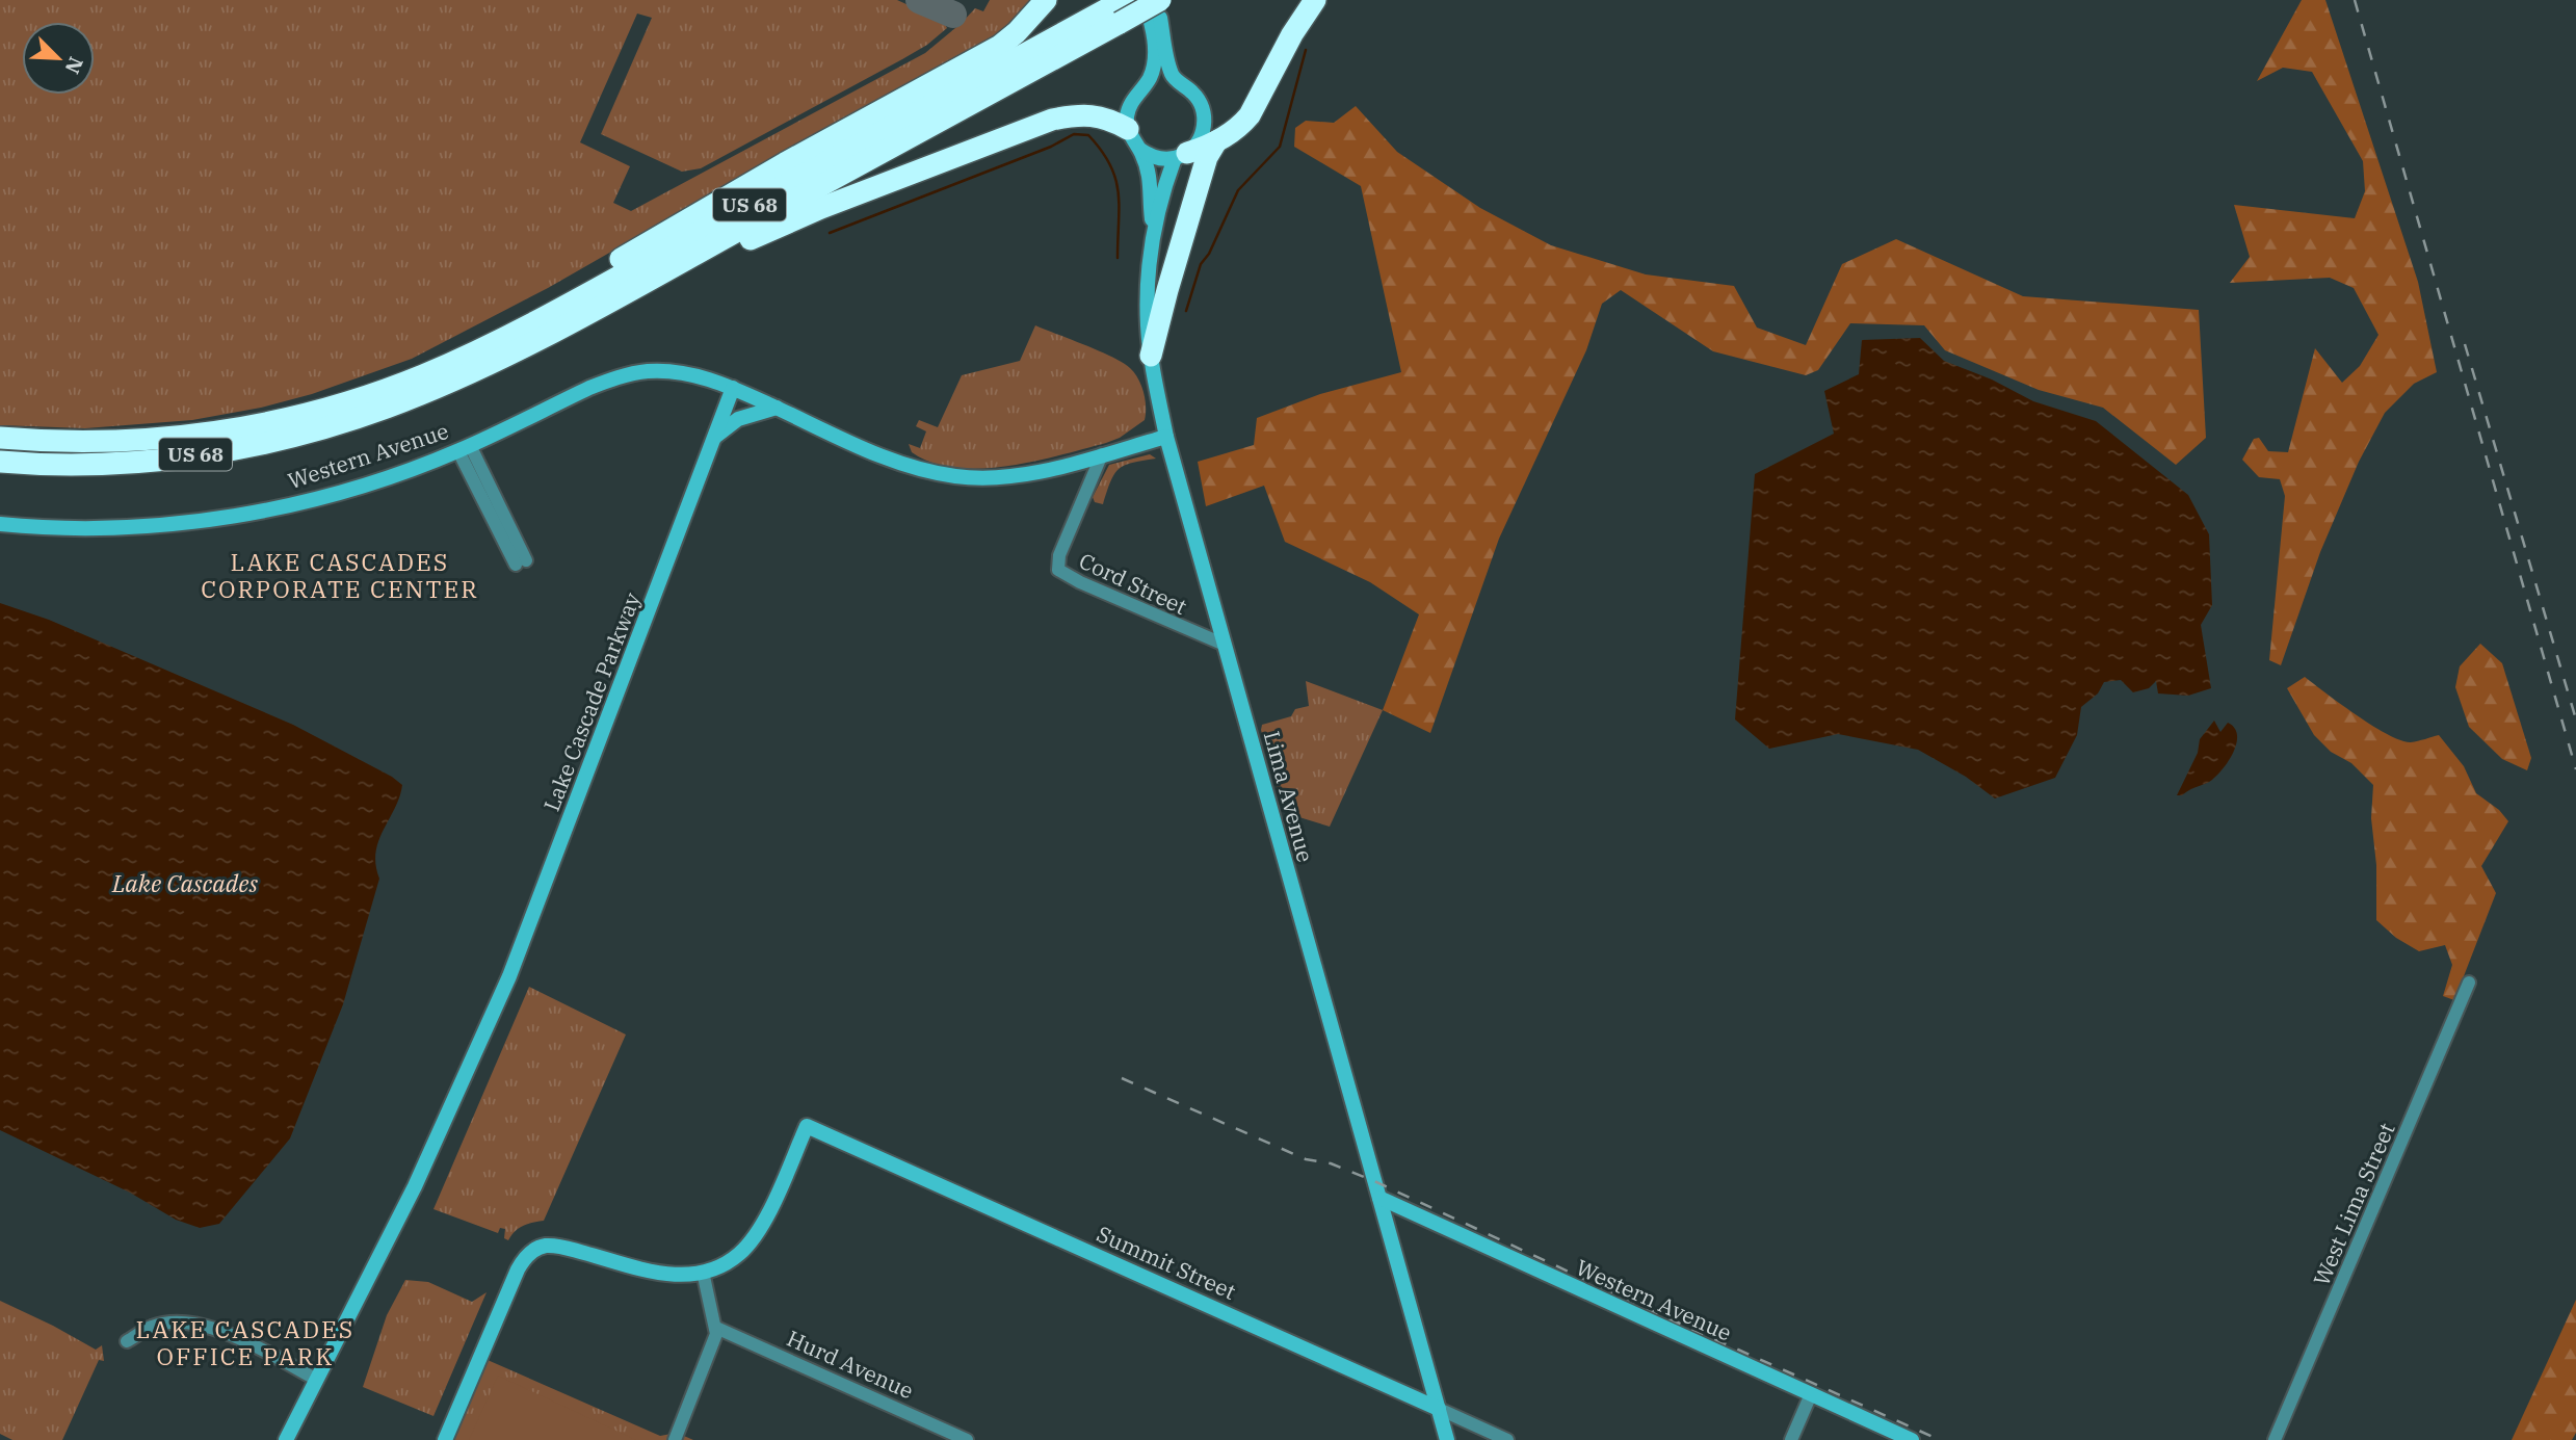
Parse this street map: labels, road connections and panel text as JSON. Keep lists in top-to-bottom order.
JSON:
{
  "streets": {
    "highway": ["US 68"],
    "street": [
      "Western Avenue",
      "Cord Street",
      "Lake Cascade Parkway",
      "Lima Avenue",
      "West Lima Street",
      "Summit Street",
      "Hurd Avenue"
    ]
  },
  "crossings": [
    ["US 68", "Lima Avenue"],
    ["Western Avenue", "Lake Cascade Parkway"],
    ["Western Avenue", "Lima Avenue"],
    ["Cord Street", "Lima Avenue"],
    ["Lima Avenue", "Summit Street"]
  ],
  "districts": ["LAKE CASCADES CORPORATE CENTER", "LAKE CASCADES OFFICE PARK"],
  "water": ["Lake Cascades"],
  "north": "bottom right"
}
